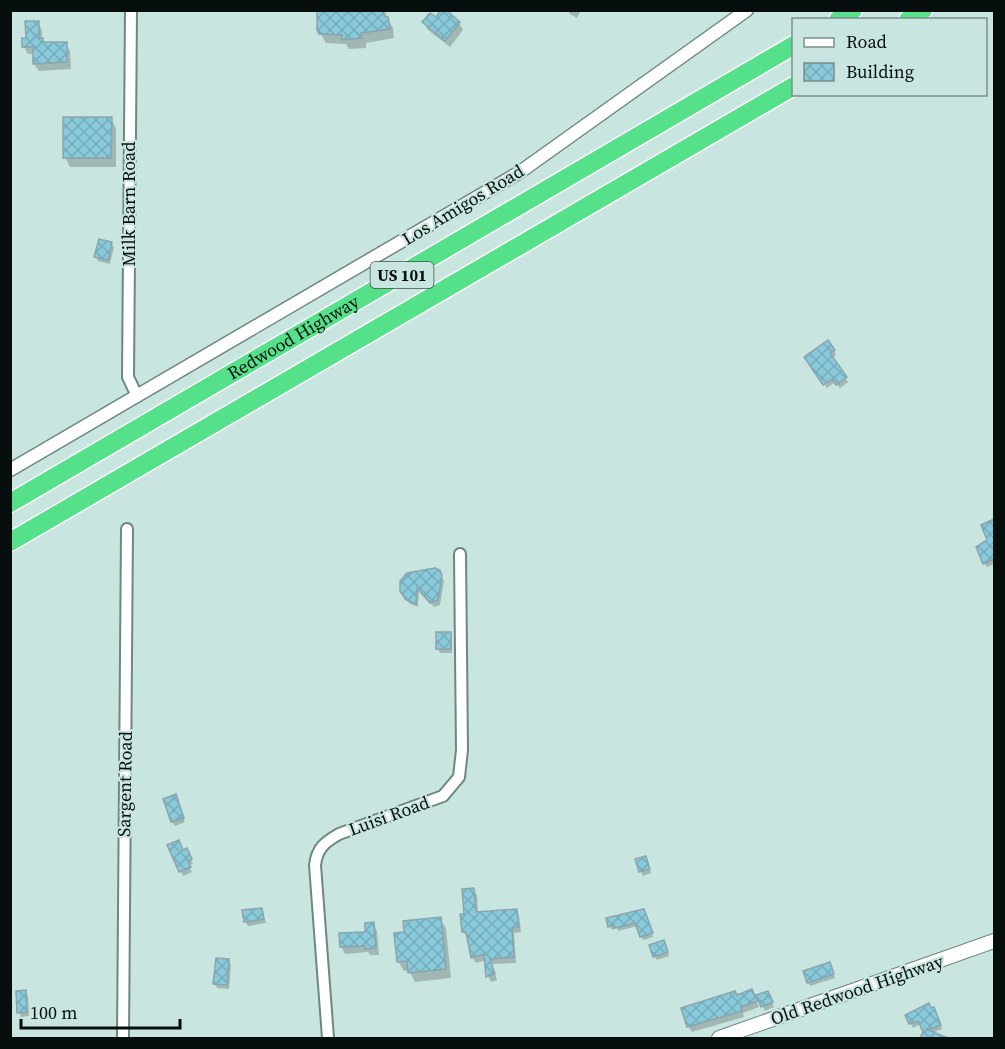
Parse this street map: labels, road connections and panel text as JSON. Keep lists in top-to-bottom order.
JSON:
{
  "streets": {
    "highway": ["US 101", "Redwood Highway"],
    "main road": ["Old Redwood Highway"],
    "street": [
      "Milk Barn Road",
      "Los Amigos Road",
      "Sargent Road",
      "Luisi Road"
    ]
  },
  "crossings": [
    ["Milk Barn Road", "Los Amigos Road"]
  ],
  "legend": ["Road", "Building"],
  "scale_bar": "100 m"
}
